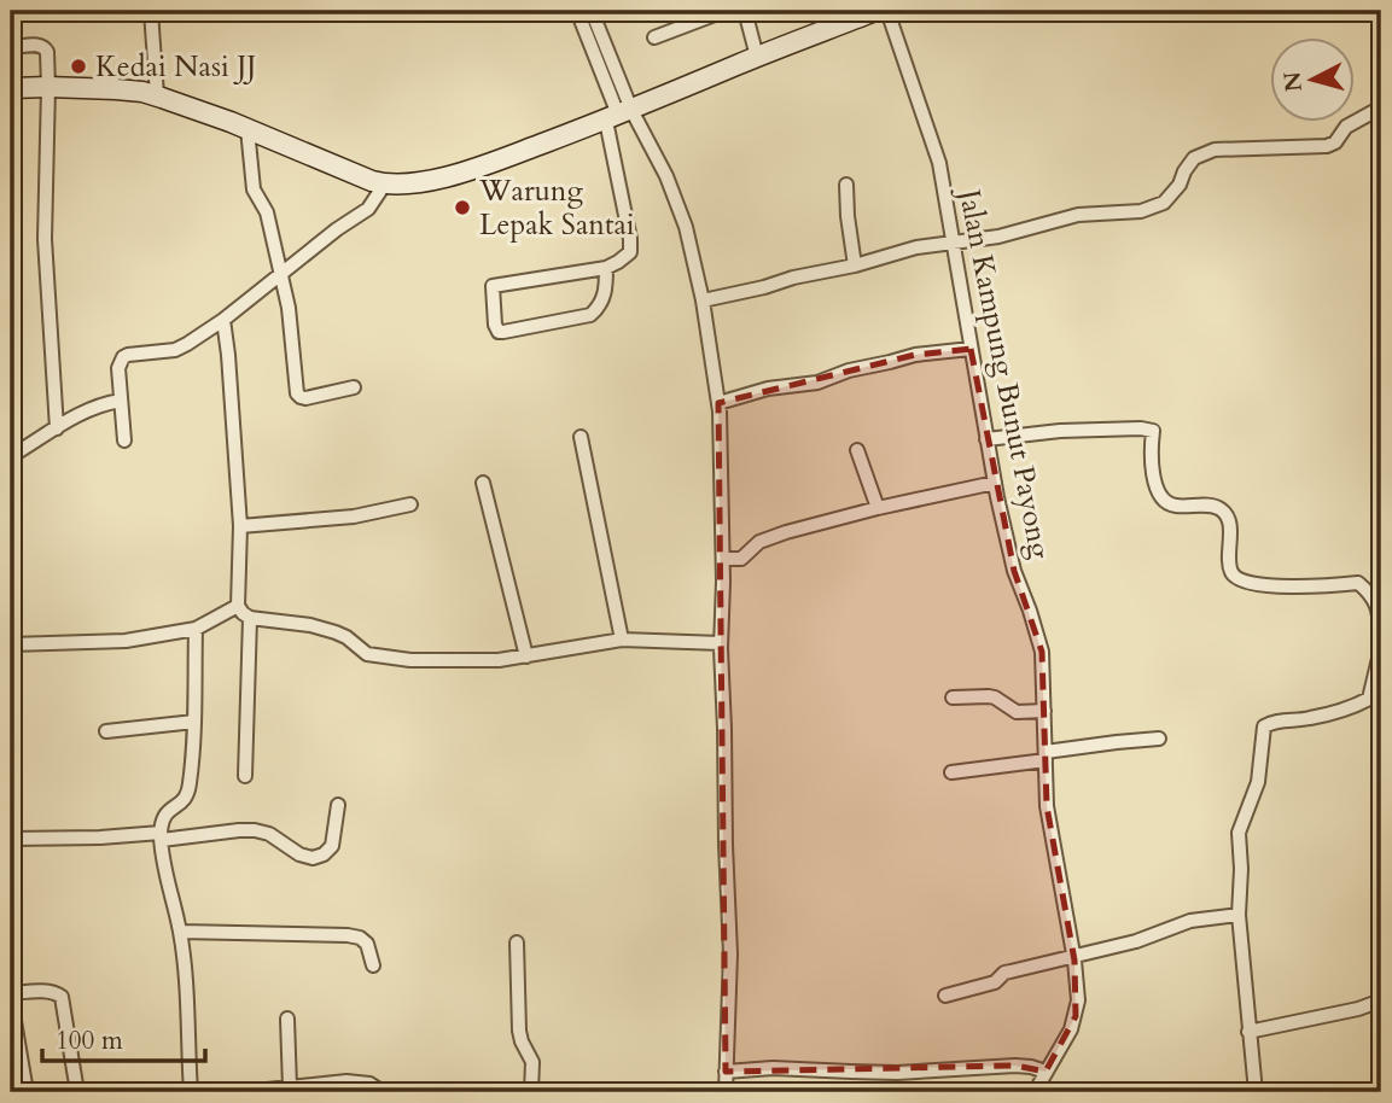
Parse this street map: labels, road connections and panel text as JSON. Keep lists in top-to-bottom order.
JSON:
{
  "streets": {
    "street": ["Jalan Kampung Bunut Payong"]
  },
  "places": ["Kedai Nasi JJ", "Warung Lepak Santai"],
  "scale_bar": "100 m",
  "north": "left"
}
